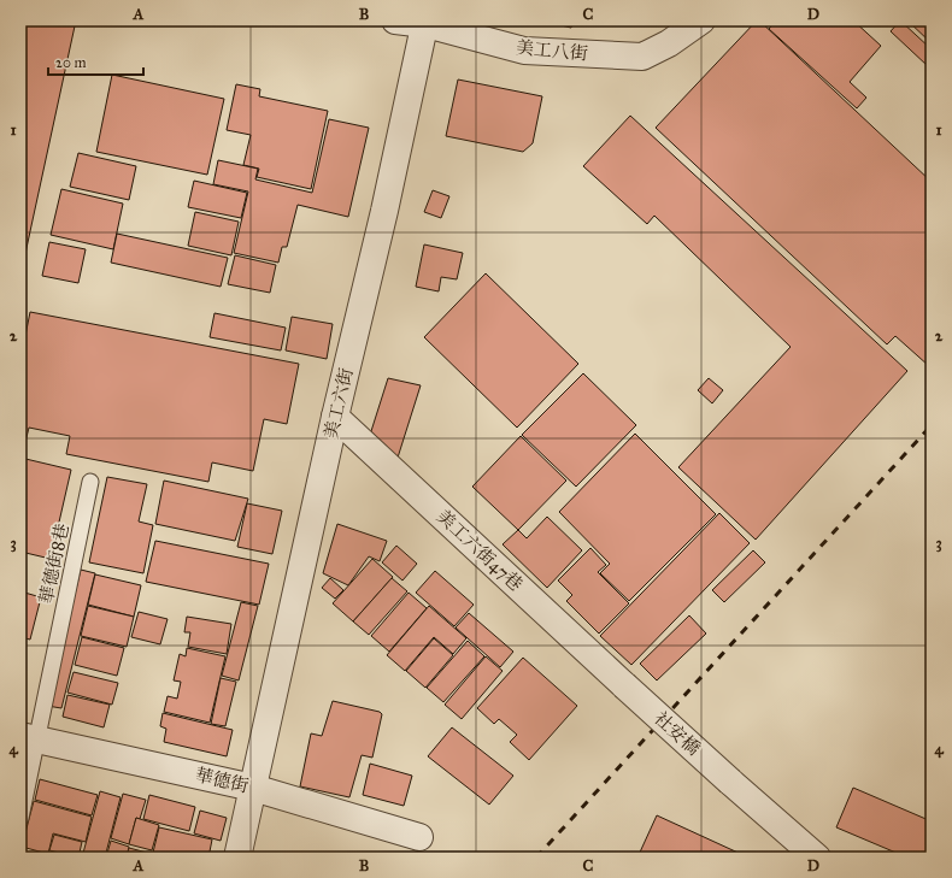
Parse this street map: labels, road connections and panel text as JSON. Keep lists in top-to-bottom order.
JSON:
{
  "streets": {
    "street": [
      "美工八街",
      "美工六街",
      "美工六街47巷",
      "社安橋",
      "華德街"
    ],
    "lane": ["華德街8巷"]
  },
  "crossings": [
    ["美工八街", "美工六街"],
    ["美工六街", "美工六街47巷"],
    ["美工六街", "華德街"],
    ["美工六街47巷", "社安橋"],
    ["華德街8巷", "華德街"]
  ],
  "scale_bar": "20 m",
  "grid": {
    "columns": [
      "A",
      "B",
      "C",
      "D"
    ],
    "rows": [
      "1",
      "2",
      "3",
      "4"
    ]
  }
}
